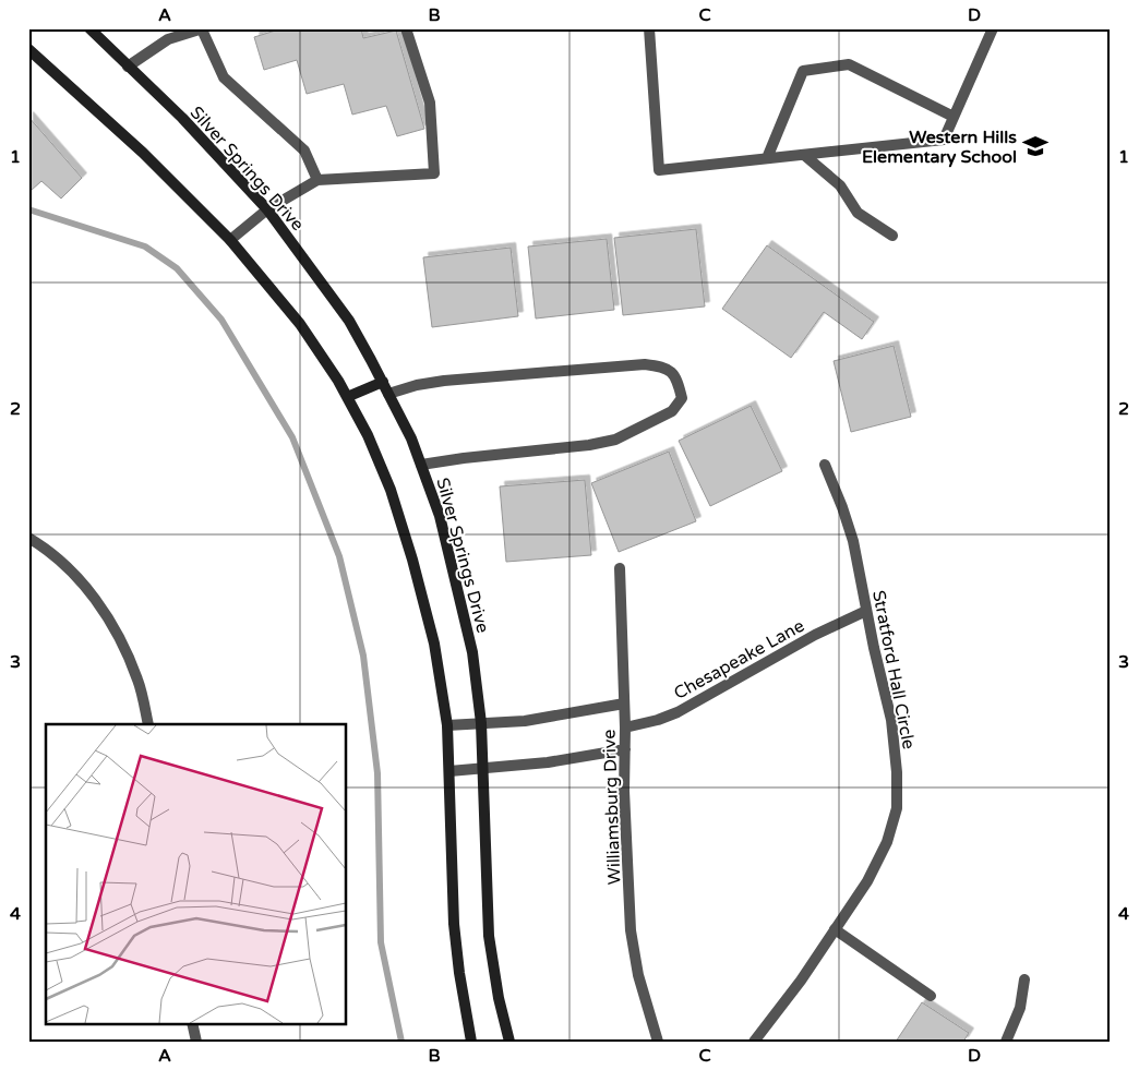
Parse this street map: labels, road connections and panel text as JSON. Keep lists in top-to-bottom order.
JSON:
{
  "streets": {
    "street": [
      "Silver Springs Drive",
      "Chesapeake Lane",
      "Stratford Hall Circle",
      "Williamsburg Drive"
    ]
  },
  "crossings": [
    ["Chesapeake Lane", "Stratford Hall Circle"],
    ["Chesapeake Lane", "Williamsburg Drive"]
  ],
  "places": {
    "school or university": ["Western Hills Elementary School"]
  },
  "grid": {
    "columns": [
      "A",
      "B",
      "C",
      "D"
    ],
    "rows": [
      "1",
      "2",
      "3",
      "4"
    ]
  }
}
